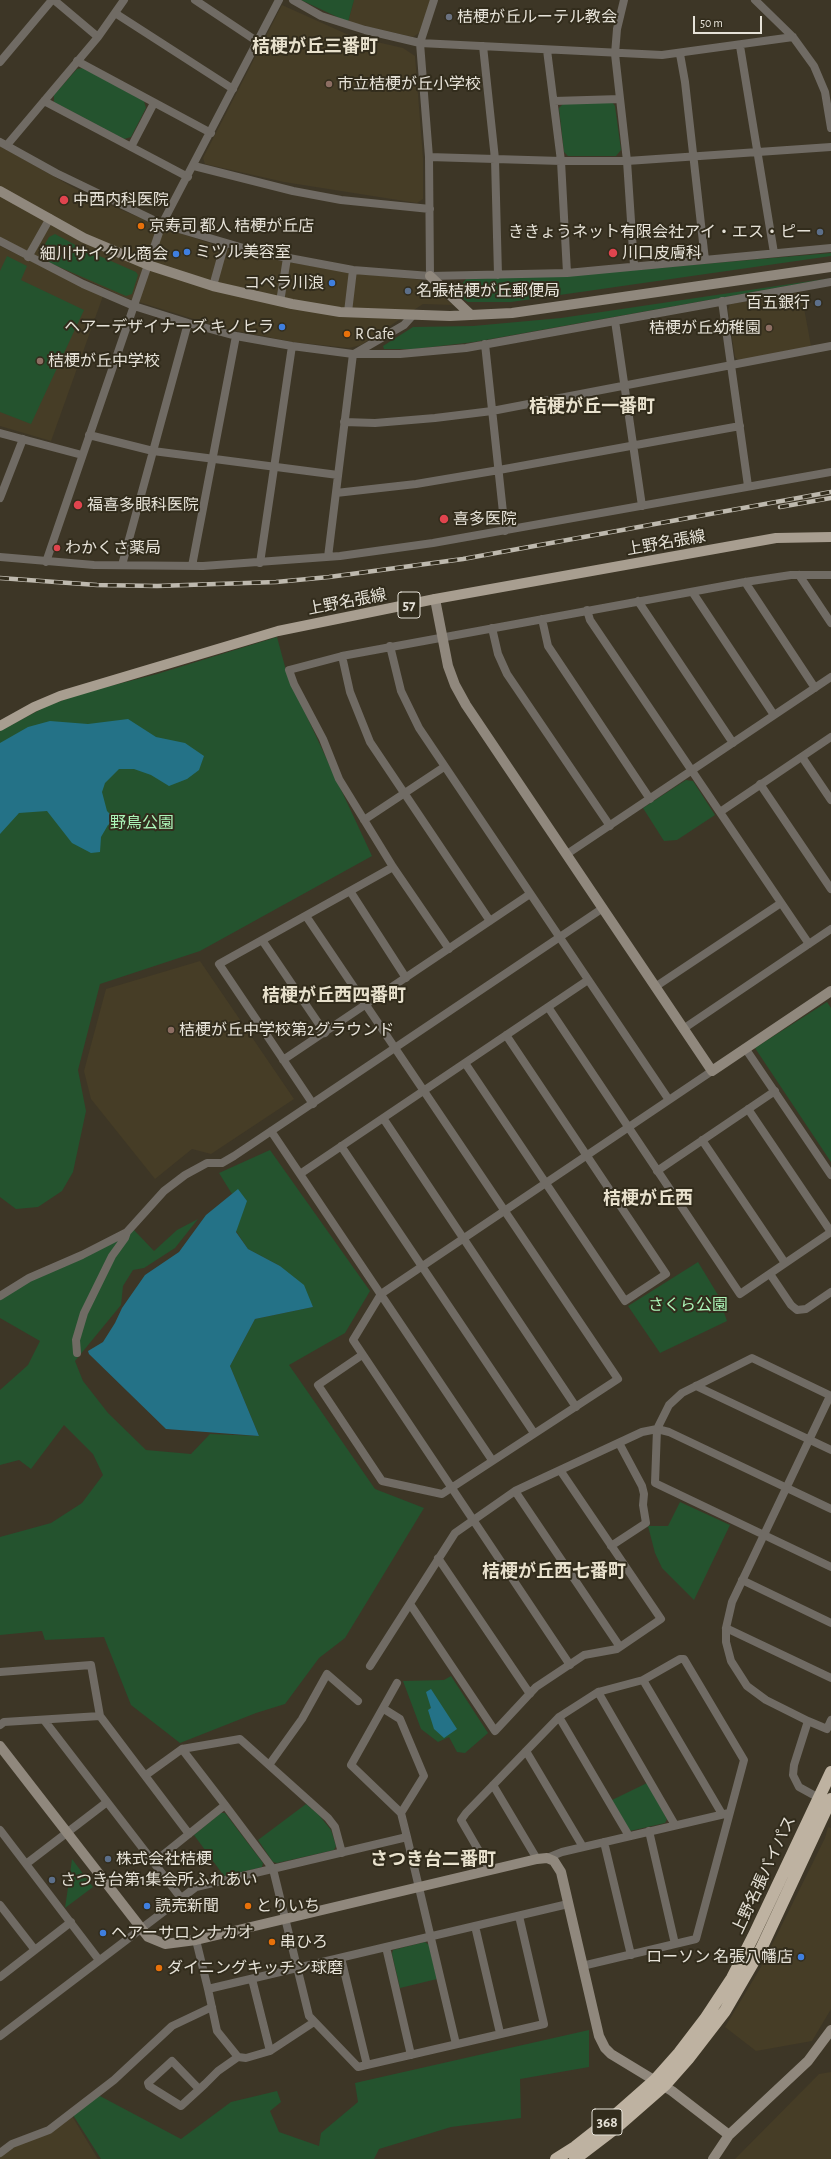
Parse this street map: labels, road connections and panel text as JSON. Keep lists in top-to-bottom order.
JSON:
{
  "streets": {
    "highway": ["上野名張バイパス", "368"],
    "main road": ["上野名張線", "57"]
  },
  "districts": [
    "桔梗が丘三番町",
    "桔梗が丘一番町",
    "桔梗が丘西四番町",
    "桔梗が丘西",
    "桔梗が丘西七番町",
    "さつき台二番町"
  ],
  "parks": ["野鳥公園", "さくら公園"],
  "places": [
    "桔梗が丘ルーテル教会",
    "市立桔梗が丘小学校",
    "中西内科医院",
    "京寿司 都人 桔梗が丘店",
    "ききょうネット有限会社アイ・エス・ピー",
    "ミツル美容室",
    "川口皮膚科",
    "細川サイクル商会",
    "コペラ川浪",
    "名張桔梗が丘郵便局",
    "百五銀行",
    "ヘアーデザイナーズ キノヒラ",
    "桔梗が丘幼稚園",
    "R Cafe",
    "桔梗が丘中学校",
    "福喜多眼科医院",
    "喜多医院",
    "わかくさ薬局",
    "桔梗が丘中学校第2グラウンド",
    "株式会社桔梗",
    "さつき台第1集会所ふれあい",
    "読売新聞",
    "とりいち",
    "ヘアーサロンナカオ",
    "串ひろ",
    "ローソン 名張八幡店",
    "ダイニングキッチン球磨"
  ],
  "scale_bar": "50 m"
}
